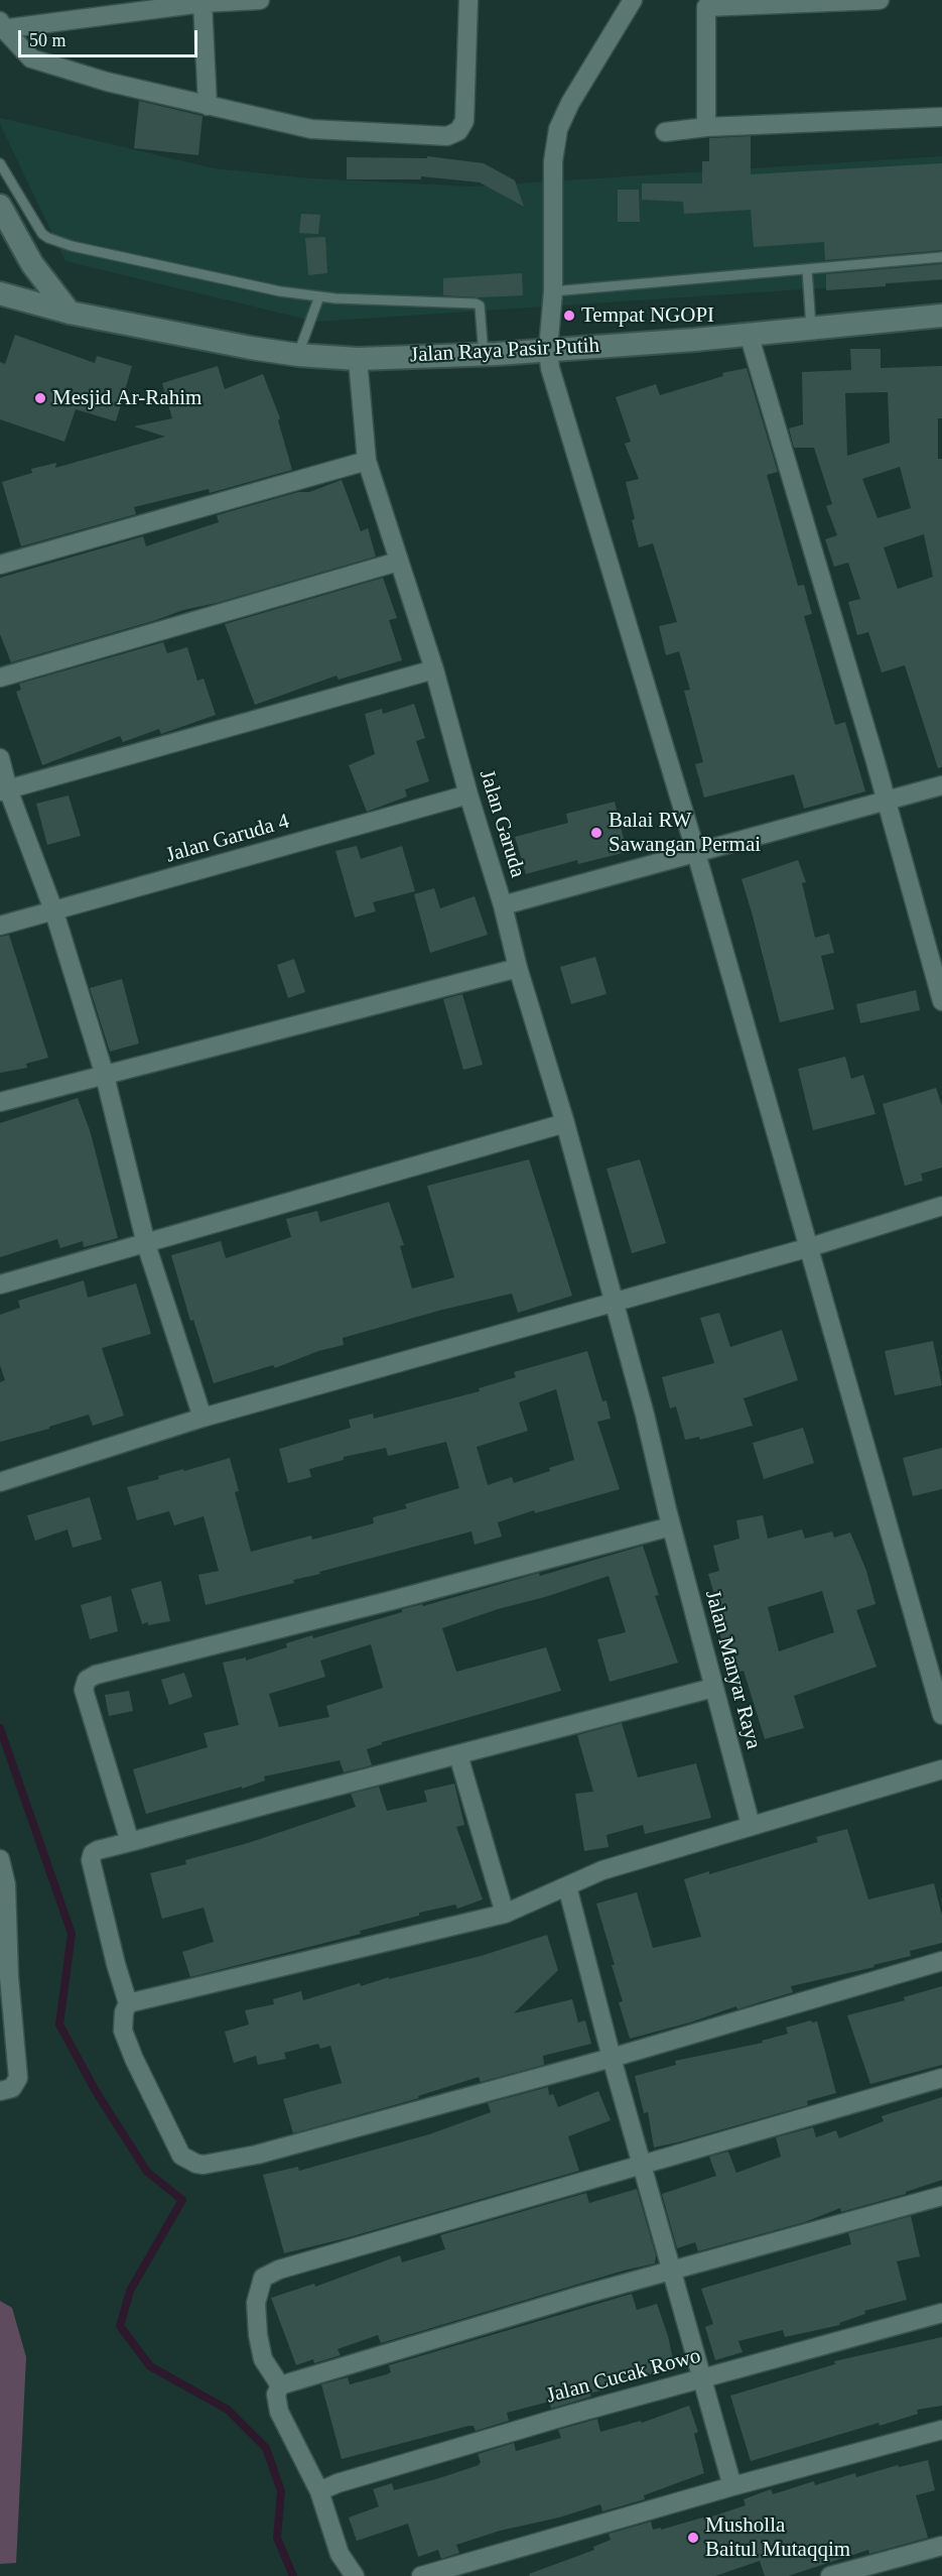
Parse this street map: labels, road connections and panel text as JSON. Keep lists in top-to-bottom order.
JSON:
{
  "streets": {
    "street": [
      "Jalan Raya Pasir Putih",
      "Jalan Garuda",
      "Jalan Garuda 4",
      "Jalan Manyar Raya",
      "Jalan Cucak Rowo"
    ]
  },
  "crossings": [
    ["Jalan Raya Pasir Putih", "Jalan Garuda"],
    ["Jalan Garuda", "Jalan Garuda 4"],
    ["Jalan Garuda", "Jalan Manyar Raya"]
  ],
  "places": [
    "Tempat NGOPI",
    "Mesjid Ar-Rahim",
    "Balai RW Sawangan Permai",
    "Musholla Baitul Mutaqqim"
  ],
  "scale_bar": "50 m"
}
